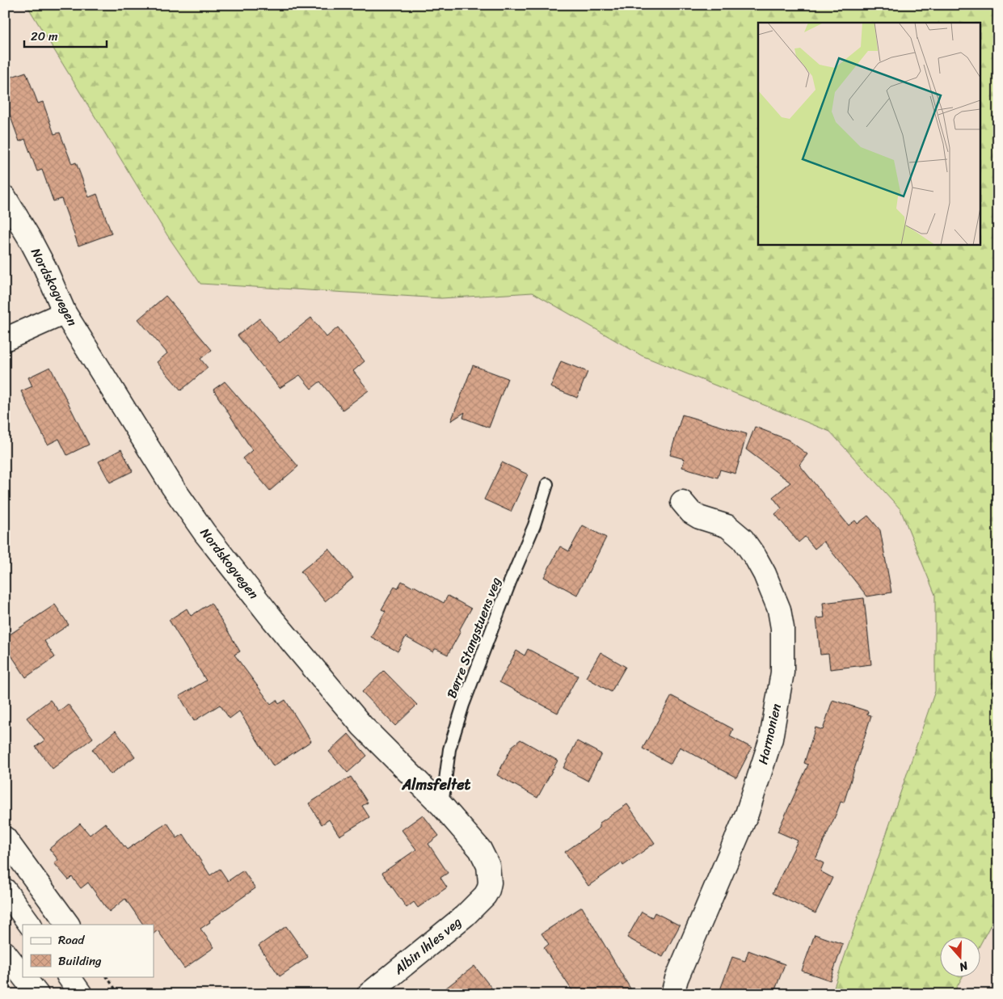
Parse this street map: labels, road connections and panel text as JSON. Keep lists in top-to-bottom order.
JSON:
{
  "streets": {
    "street": ["Nordskogvegen", "Harmonien", "Albin Ihles veg"],
    "lane": ["Børre Stangstuens veg"]
  },
  "crossings": [
    ["Nordskogvegen", "Børre Stangstuens veg"],
    ["Nordskogvegen", "Albin Ihles veg"]
  ],
  "districts": ["Almsfeltet"],
  "legend": ["Road", "Building"],
  "scale_bar": "20 m",
  "north": "bottom"
}
